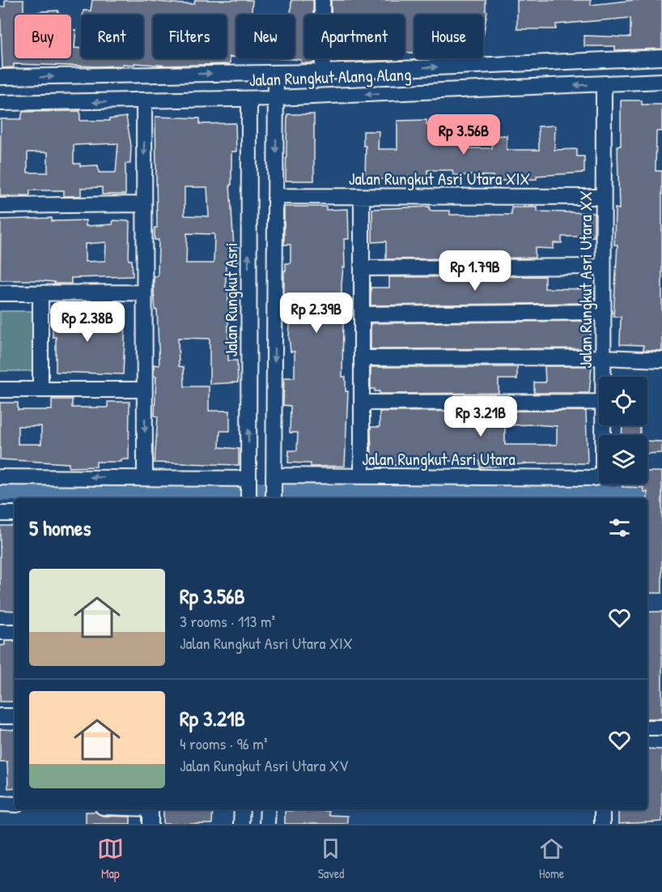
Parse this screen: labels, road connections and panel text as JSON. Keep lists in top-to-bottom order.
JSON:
{
  "streets": {
    "street": [
      "Jalan Rungkut Alang Alang",
      "Jalan Rungkut Asri Utara XIX",
      "Jalan Rungkut Asri Utara XX",
      "Jalan Rungkut Asri",
      "Jalan Rungkut Asri Utara"
    ]
  },
  "crossings": [
    ["Jalan Rungkut Alang Alang", "Jalan Rungkut Asri Utara XX"],
    ["Jalan Rungkut Alang Alang", "Jalan Rungkut Asri"],
    ["Jalan Rungkut Asri Utara XIX", "Jalan Rungkut Asri Utara XX"]
  ],
  "page": {
    "chip": [
      "Buy",
      "Rent",
      "Filters",
      "New",
      "Apartment",
      "House"
    ],
    "price": [
      "Rp 3.56B",
      "Rp 1.79B",
      "Rp 2.39B",
      "Rp 2.38B",
      "Rp 3.21B"
    ],
    "heading": "5 homes",
    "list": [
      {
        "name": "Rp 3.56B",
        "note": "3 rooms · 113 m² · Jalan Rungkut Asri Utara XIX"
      },
      {
        "name": "Rp 3.21B",
        "note": "4 rooms · 96 m² · Jalan Rungkut Asri Utara XV"
      }
    ],
    "tabs": ["Map", "Saved", "Home"]
  }
}
